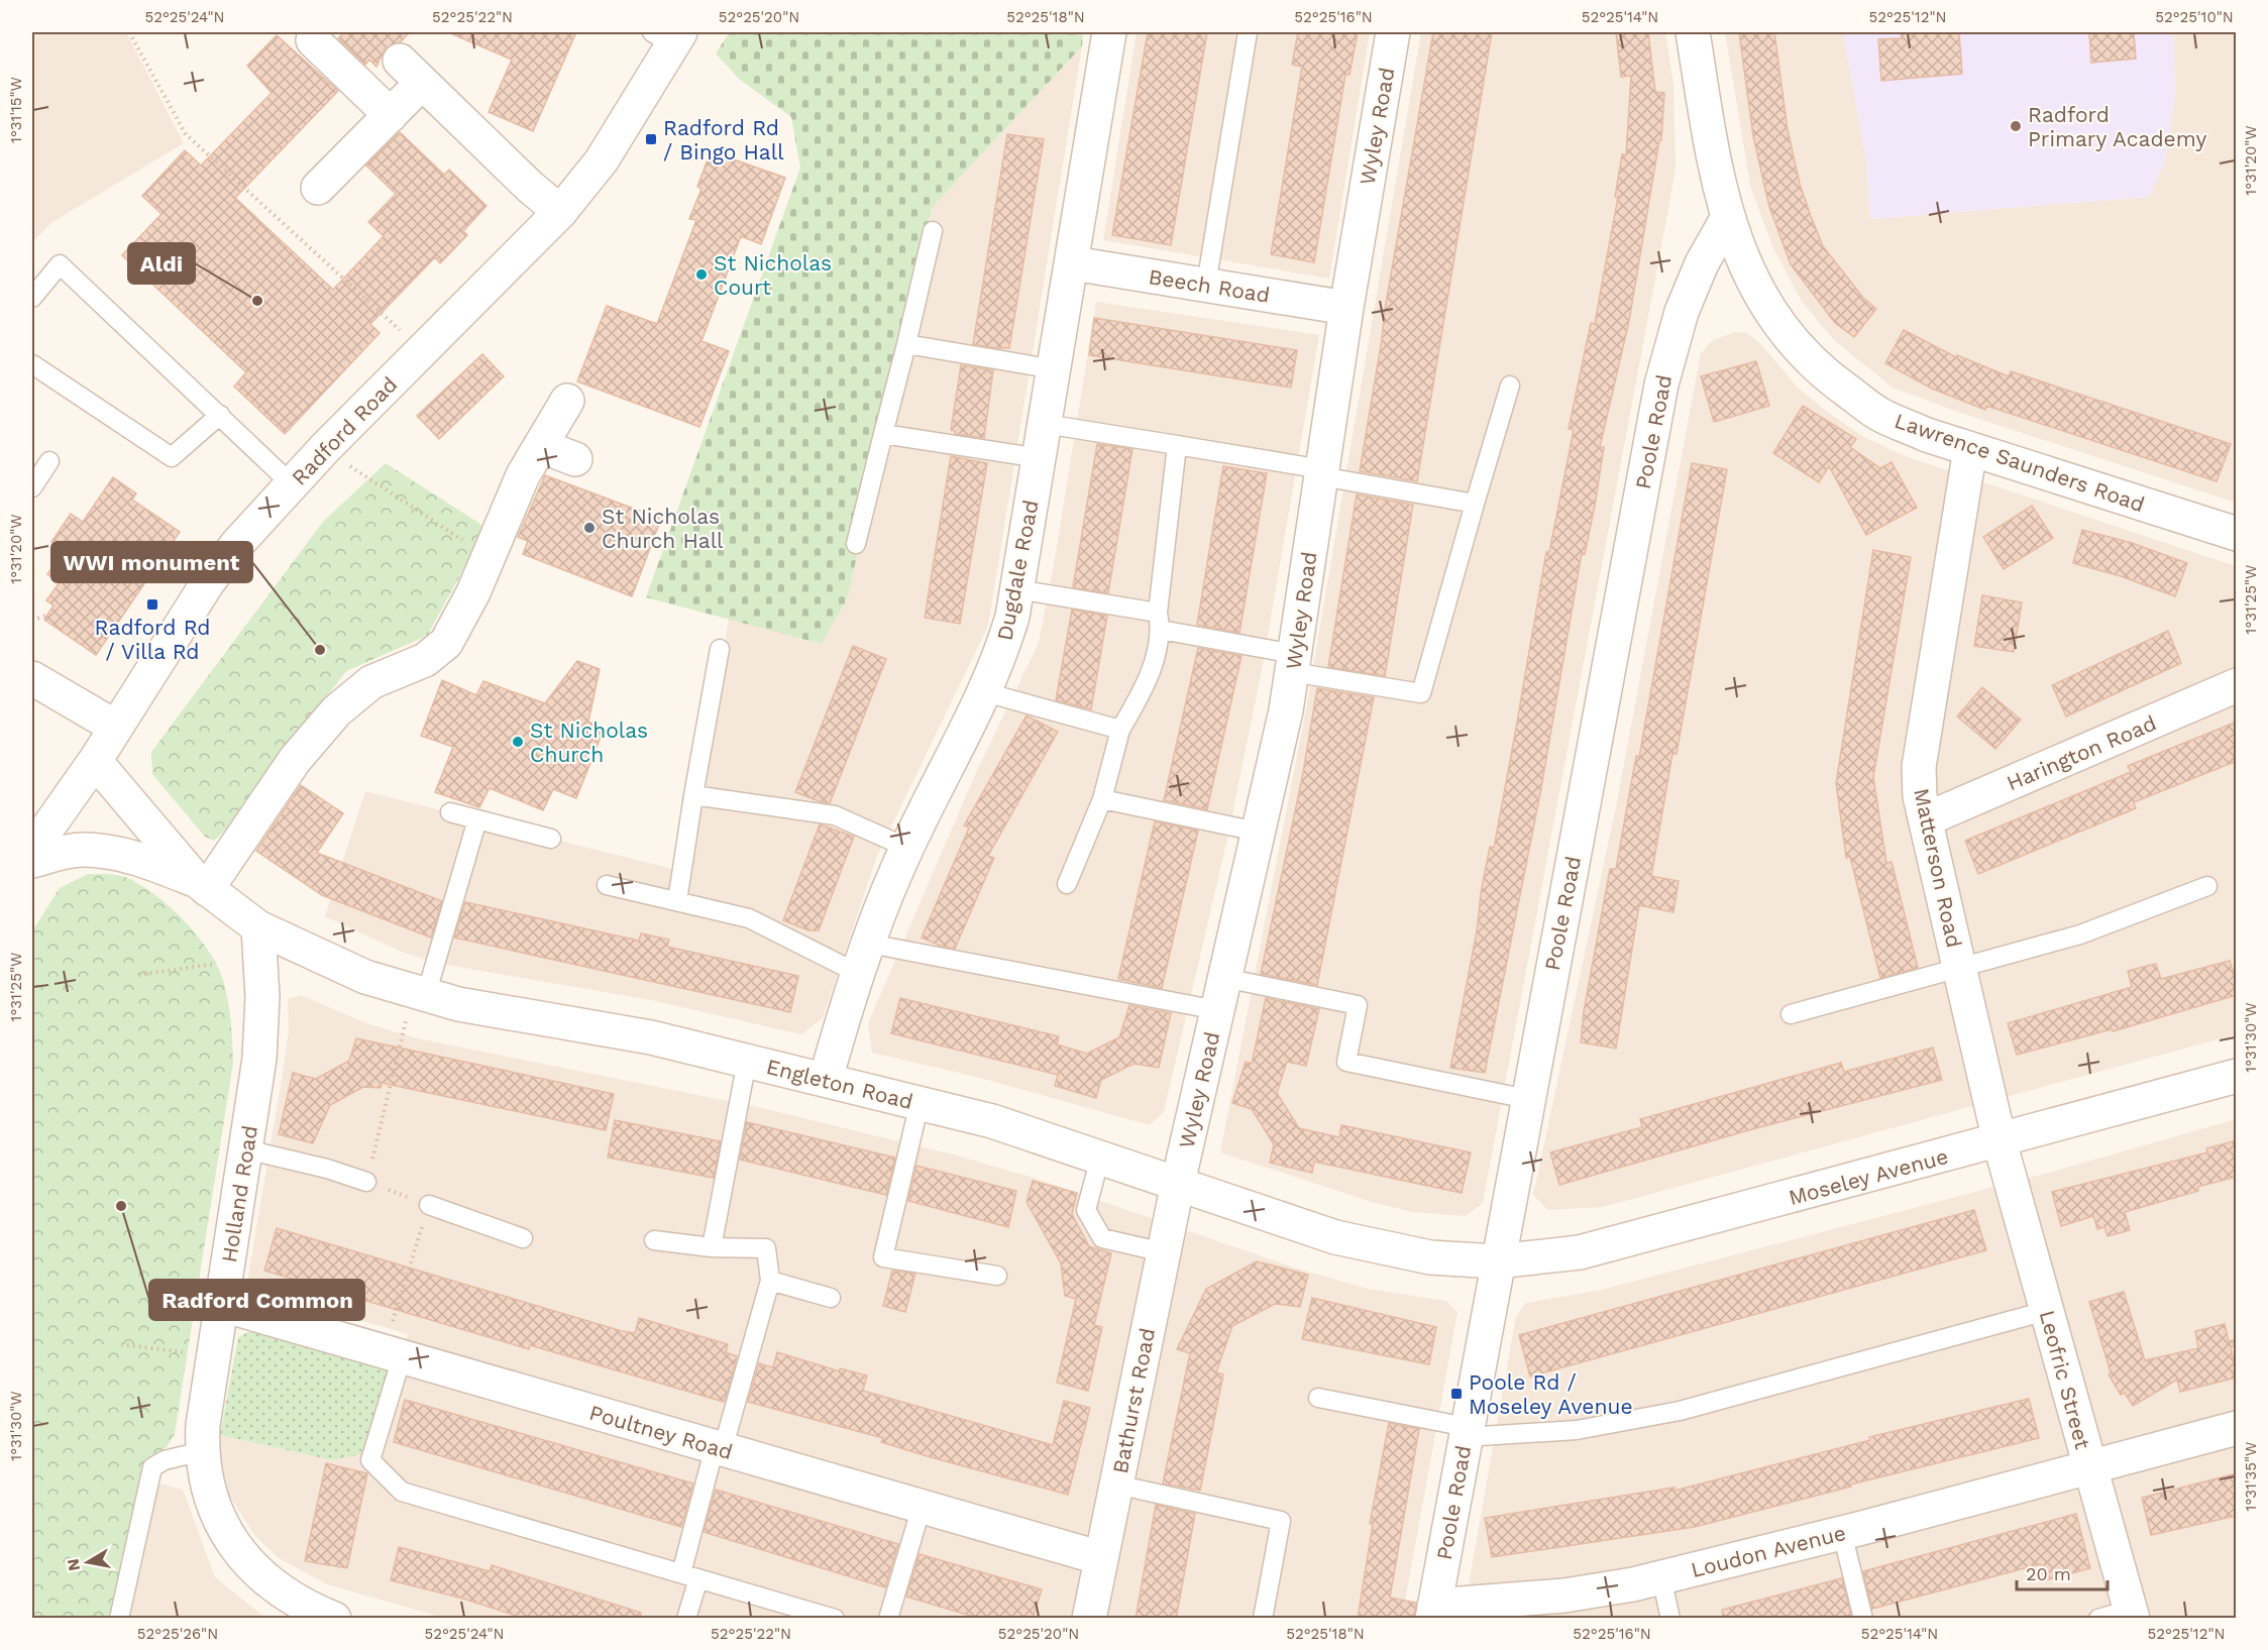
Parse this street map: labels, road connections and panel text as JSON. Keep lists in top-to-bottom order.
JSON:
{
  "streets": {
    "street": [
      "Wyley Road",
      "Beech Road",
      "Radford Road",
      "Poole Road",
      "Lawrence Saunders Road",
      "Dugdale Road",
      "Harington Road",
      "Matterson Road",
      "Engleton Road",
      "Moseley Avenue",
      "Holland Road",
      "Leofric Street",
      "Bathurst Road",
      "Poultney Road",
      "Loudon Avenue"
    ]
  },
  "crossings": [
    ["Wyley Road", "Beech Road"],
    ["Wyley Road", "Engleton Road"],
    ["Wyley Road", "Bathurst Road"],
    ["Beech Road", "Dugdale Road"],
    ["Radford Road", "Engleton Road"],
    ["Poole Road", "Lawrence Saunders Road"],
    ["Poole Road", "Engleton Road"],
    ["Poole Road", "Moseley Avenue"],
    ["Poole Road", "Loudon Avenue"],
    ["Lawrence Saunders Road", "Matterson Road"],
    ["Dugdale Road", "Engleton Road"],
    ["Harington Road", "Matterson Road"],
    ["Matterson Road", "Moseley Avenue"],
    ["Matterson Road", "Leofric Street"],
    ["Engleton Road", "Moseley Avenue"],
    ["Engleton Road", "Holland Road"],
    ["Engleton Road", "Bathurst Road"],
    ["Moseley Avenue", "Leofric Street"],
    ["Holland Road", "Poultney Road"],
    ["Leofric Street", "Loudon Avenue"],
    ["Bathurst Road", "Poultney Road"]
  ],
  "places": {
    "other": [
      "Radford Primary Academy",
      "St Nicholas Court",
      "Aldi",
      "St Nicholas Church Hall",
      "WWI monument",
      "St Nicholas Church",
      "Radford Common"
    ],
    "transit": ["Radford Rd / Bingo Hall", "Radford Rd / Villa Rd", "Poole Rd / Moseley Avenue"]
  },
  "scale_bar": "20 m",
  "north": "left",
  "coordinates": [
    "52°25'24\"N",
    "52°25'22\"N",
    "52°25'20\"N",
    "52°25'18\"N",
    "52°25'16\"N",
    "52°25'14\"N",
    "52°25'12\"N",
    "52°25'10\"N",
    "1°31'15\"W",
    "1°31'20\"W",
    "1°31'25\"W",
    "1°31'30\"W",
    "1°31'35\"W",
    "52°25'26\"N"
  ]
}
